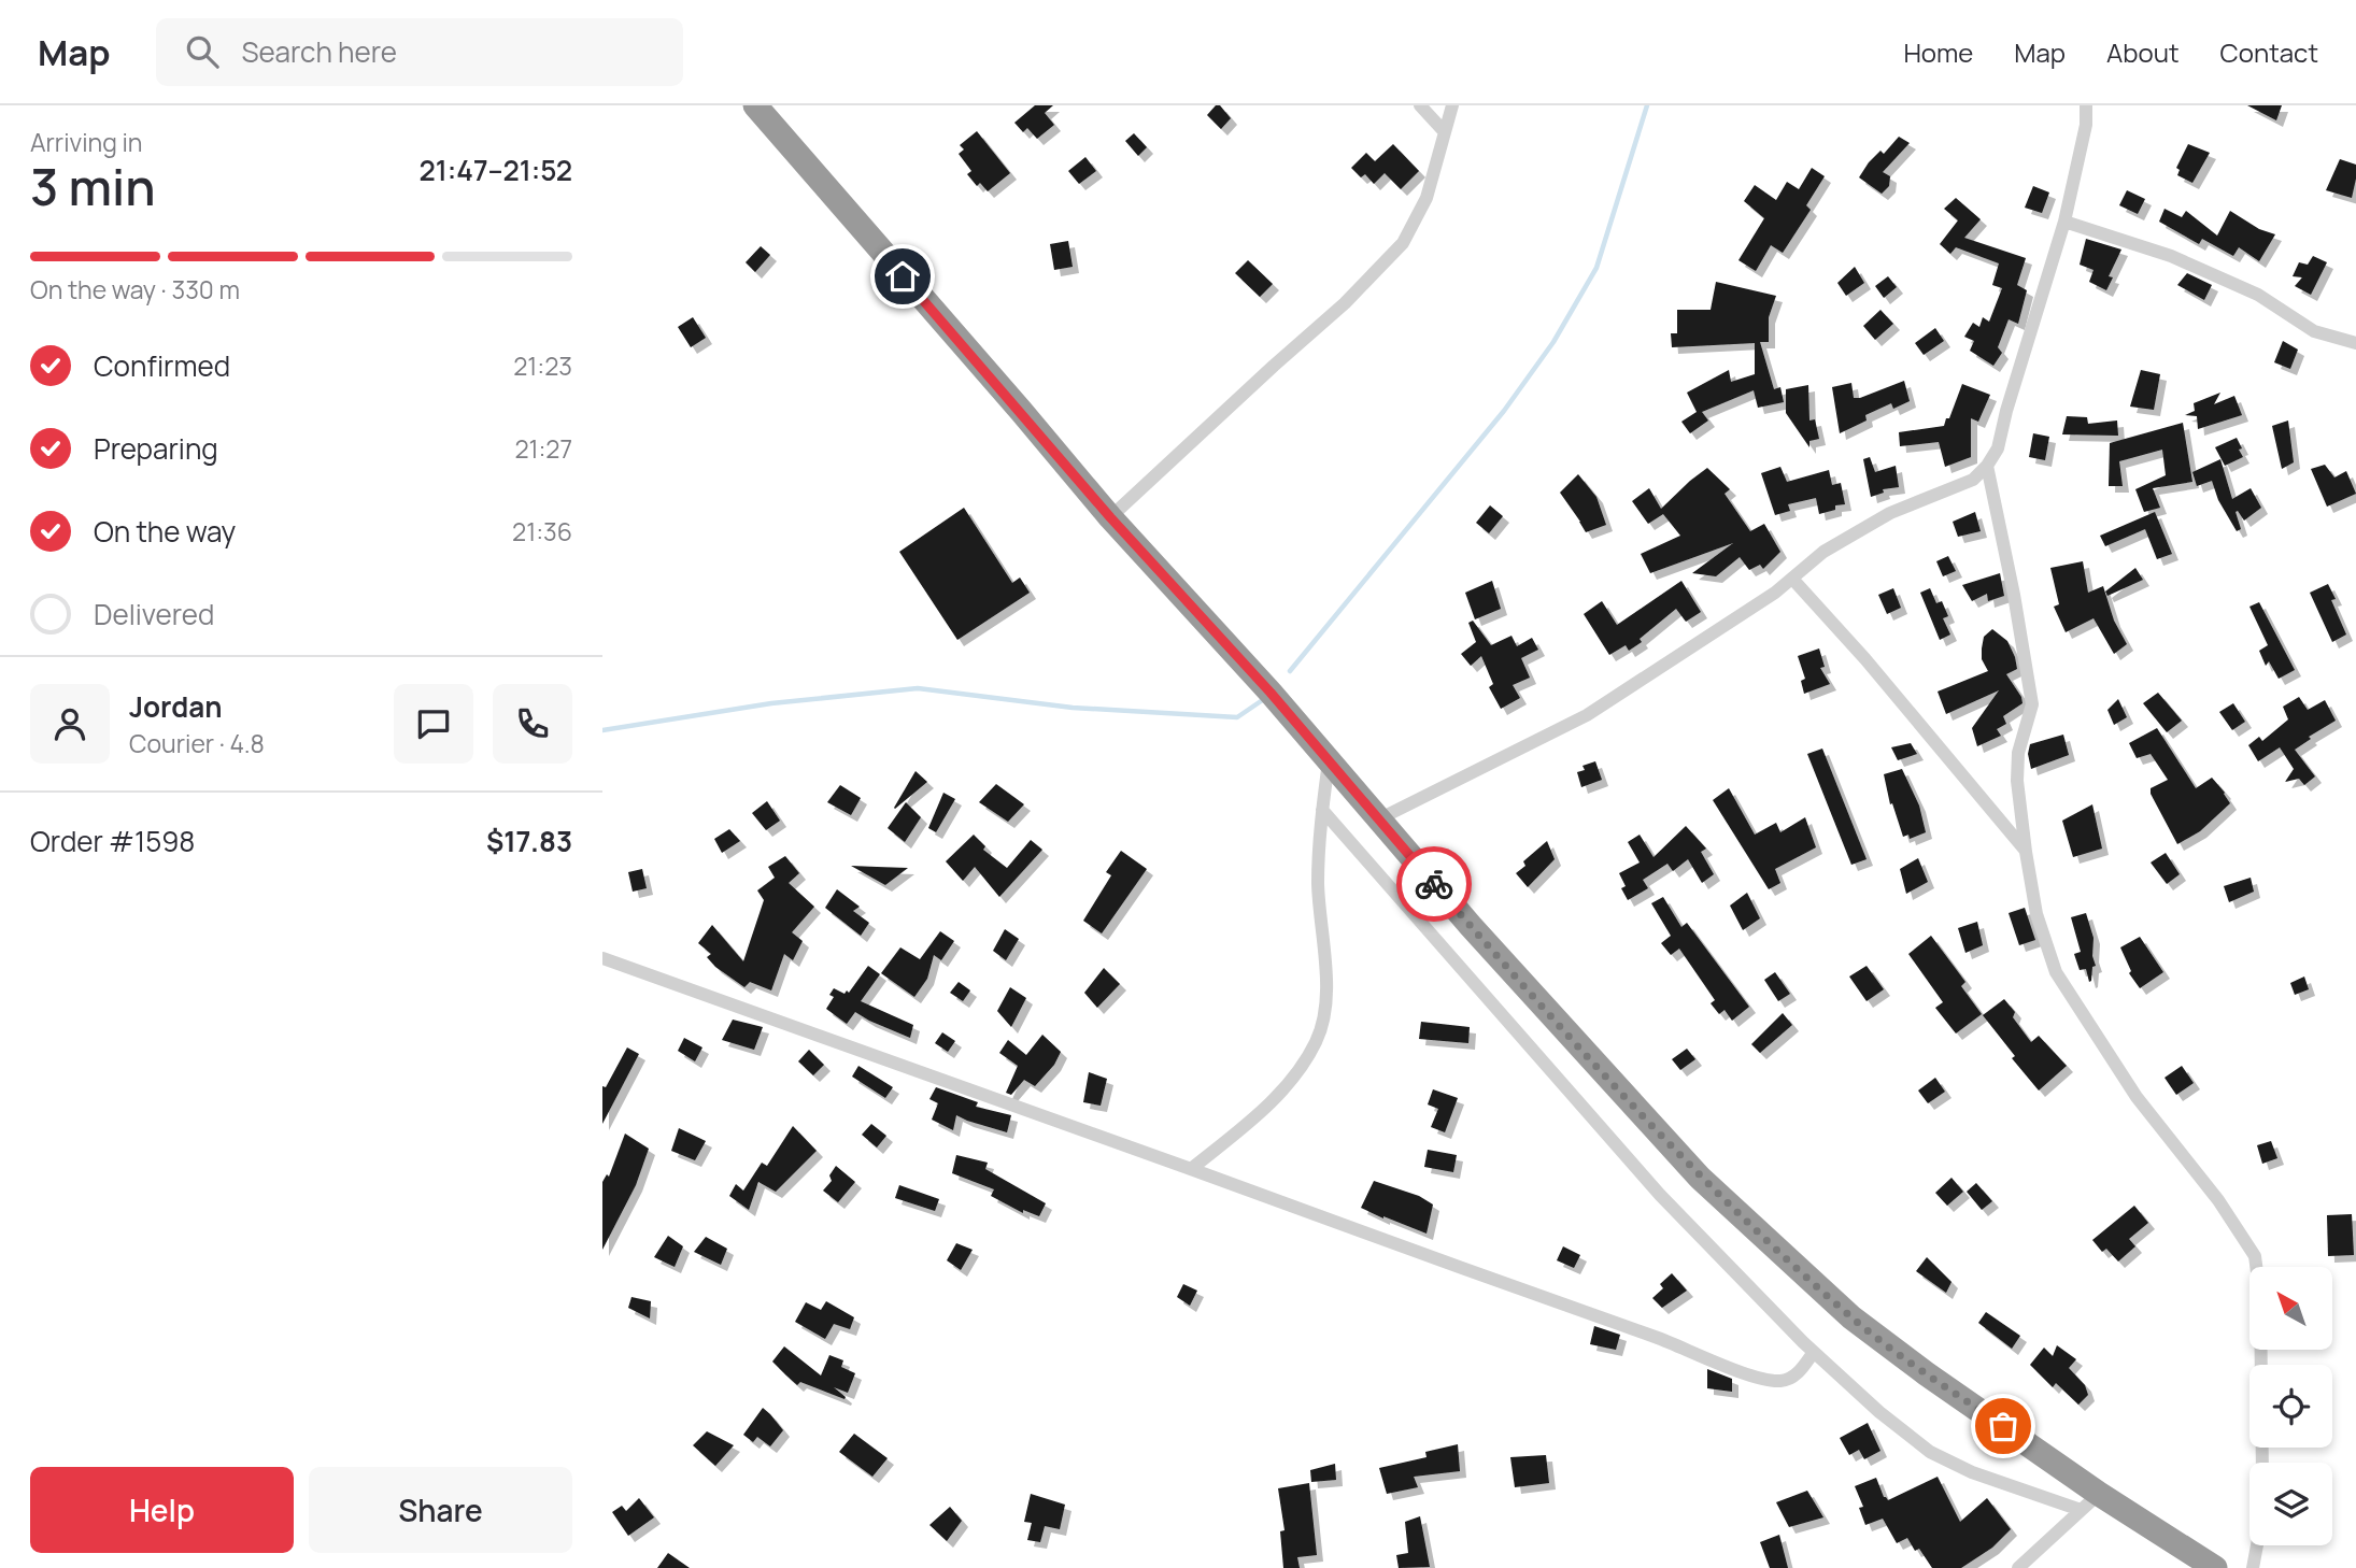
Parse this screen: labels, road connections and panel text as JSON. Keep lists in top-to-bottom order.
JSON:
{
  "north": "top left",
  "page": {
    "header": "Map",
    "search": "Search here",
    "nav": [
      "Home",
      "Map",
      "About",
      "Contact"
    ],
    "heading": ["3 min", "Arriving in", "21:47–21:52"],
    "panel": [
      "Jordan",
      "Courier · 4.8",
      "Order #1598",
      "$17.83"
    ],
    "bar": "On the way · 330 m",
    "list": [
      ["Confirmed", "21:23"],
      ["Preparing", "21:27"],
      ["On the way", "21:36"],
      "Delivered"
    ],
    "buttons": ["Help", "Share"]
  }
}
